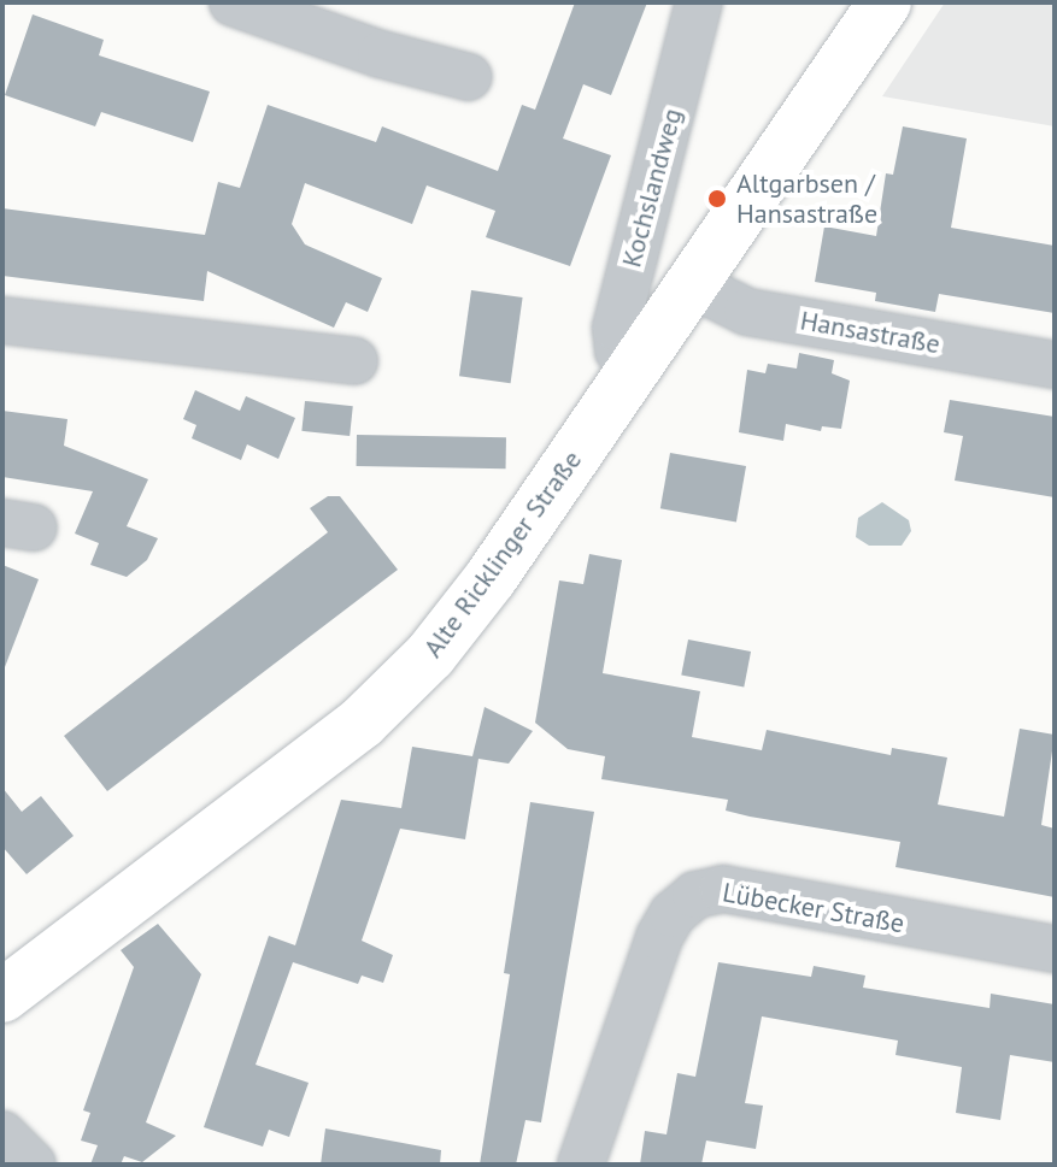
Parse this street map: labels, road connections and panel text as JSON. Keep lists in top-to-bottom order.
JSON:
{
  "streets": {
    "main road": ["Alte Ricklinger Straße"],
    "street": ["Kochslandweg", "Hansastraße", "Lübecker Straße"]
  },
  "crossings": [
    ["Kochslandweg", "Alte Ricklinger Straße"],
    ["Hansastraße", "Alte Ricklinger Straße"]
  ],
  "places": ["Altgarbsen / Hansastraße"]
}
